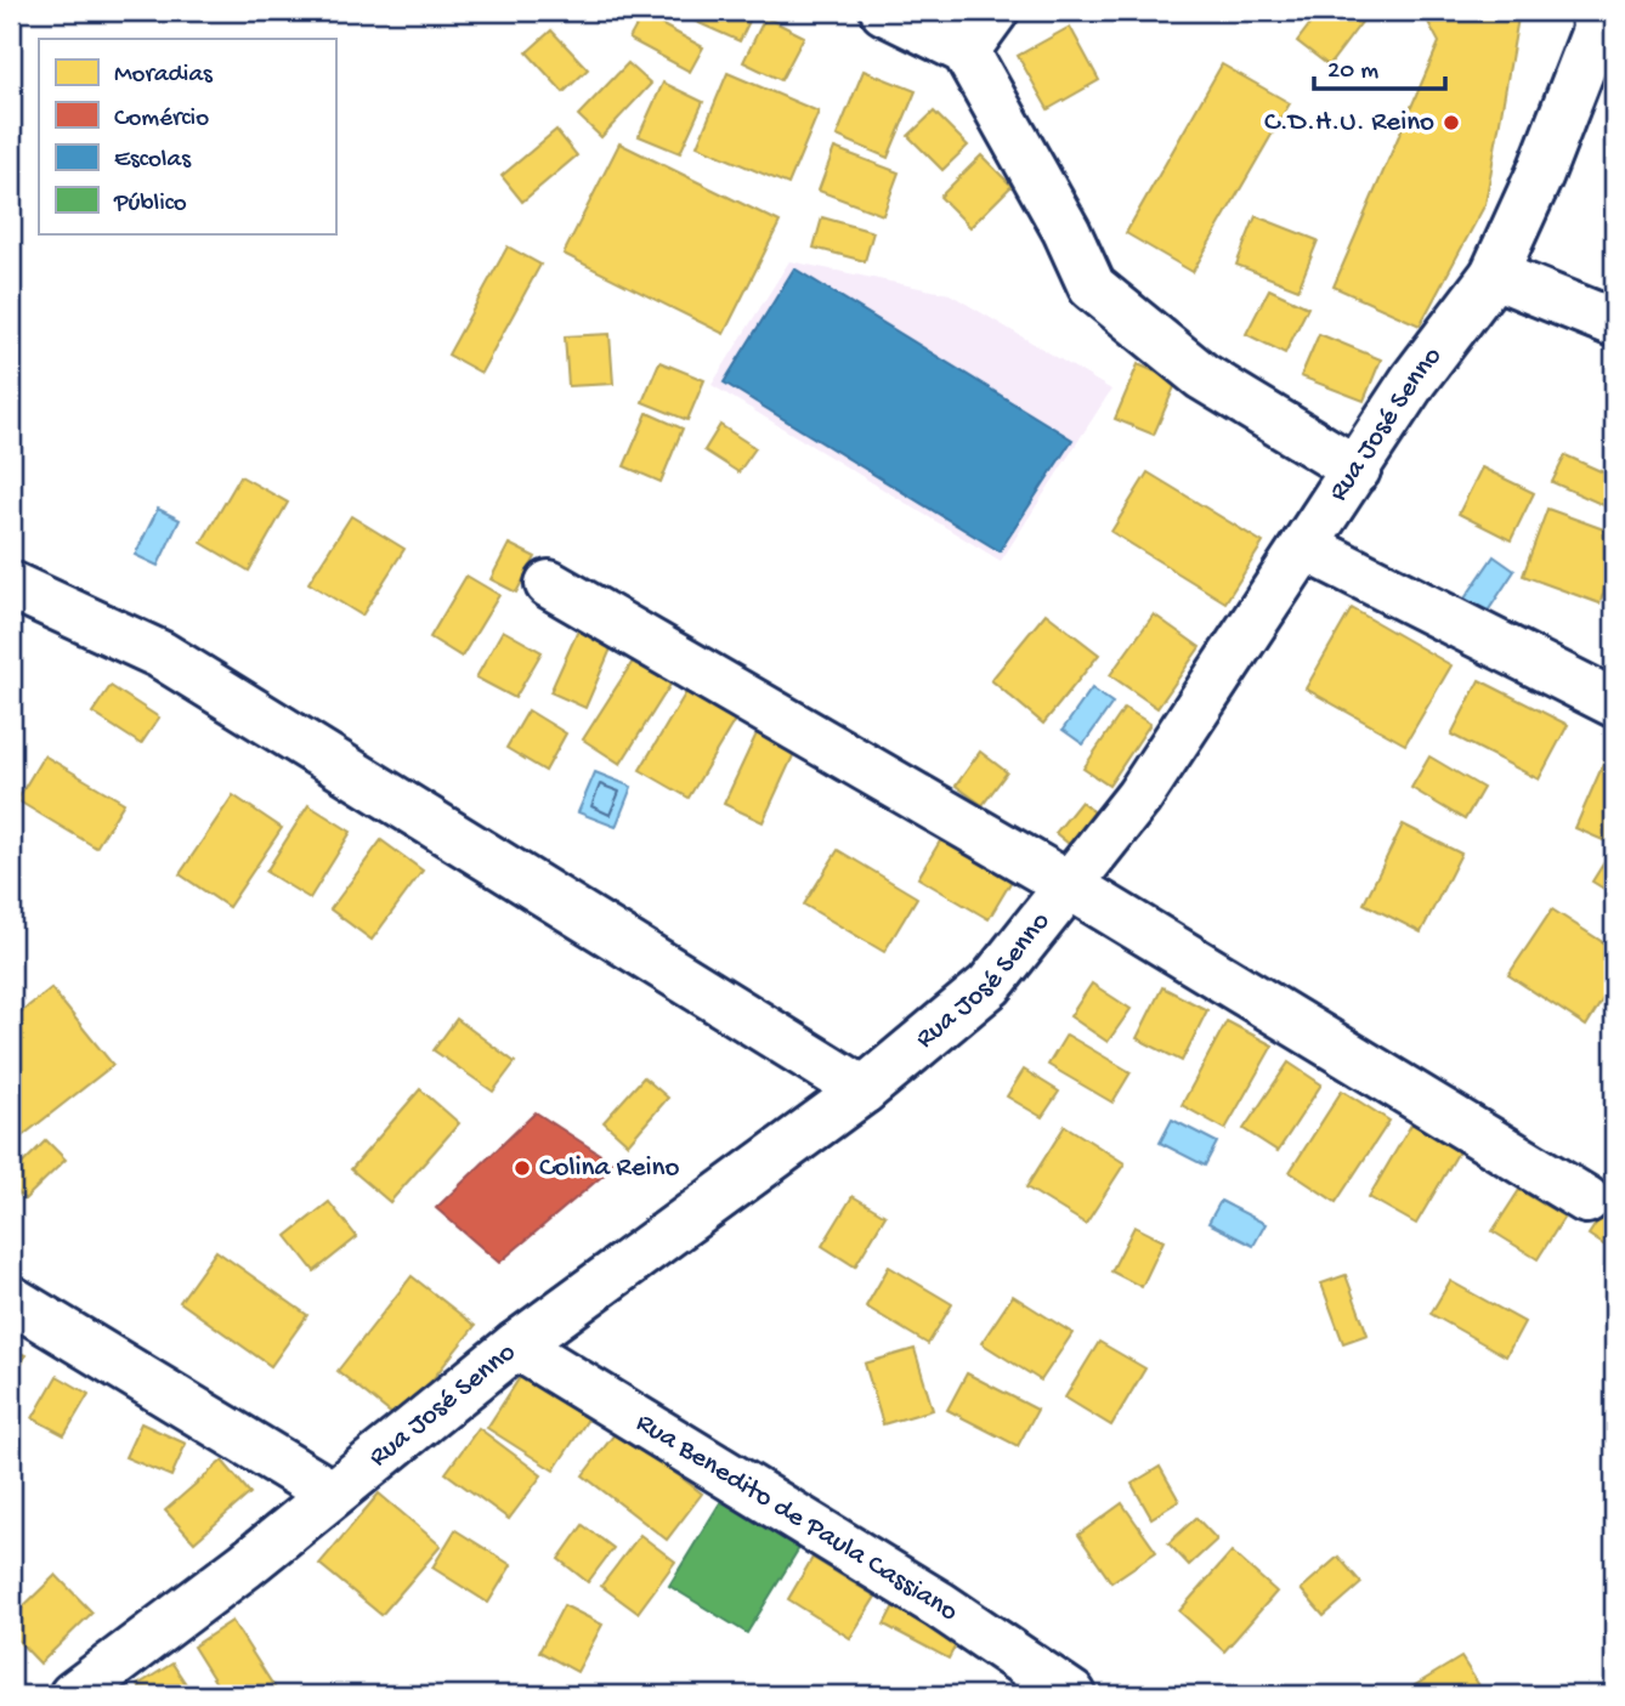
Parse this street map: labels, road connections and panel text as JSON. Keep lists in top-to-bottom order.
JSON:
{
  "streets": {
    "street": ["Rua José Senno", "Rua Benedito de Paula Cassiano"]
  },
  "crossings": [
    ["Rua José Senno", "Rua Benedito de Paula Cassiano"]
  ],
  "places": ["C.D.H.U. Reino", "Colina Reino"],
  "legend": [
    "Moradias",
    "Comércio",
    "Escolas",
    "Público"
  ],
  "scale_bar": "20 m"
}
